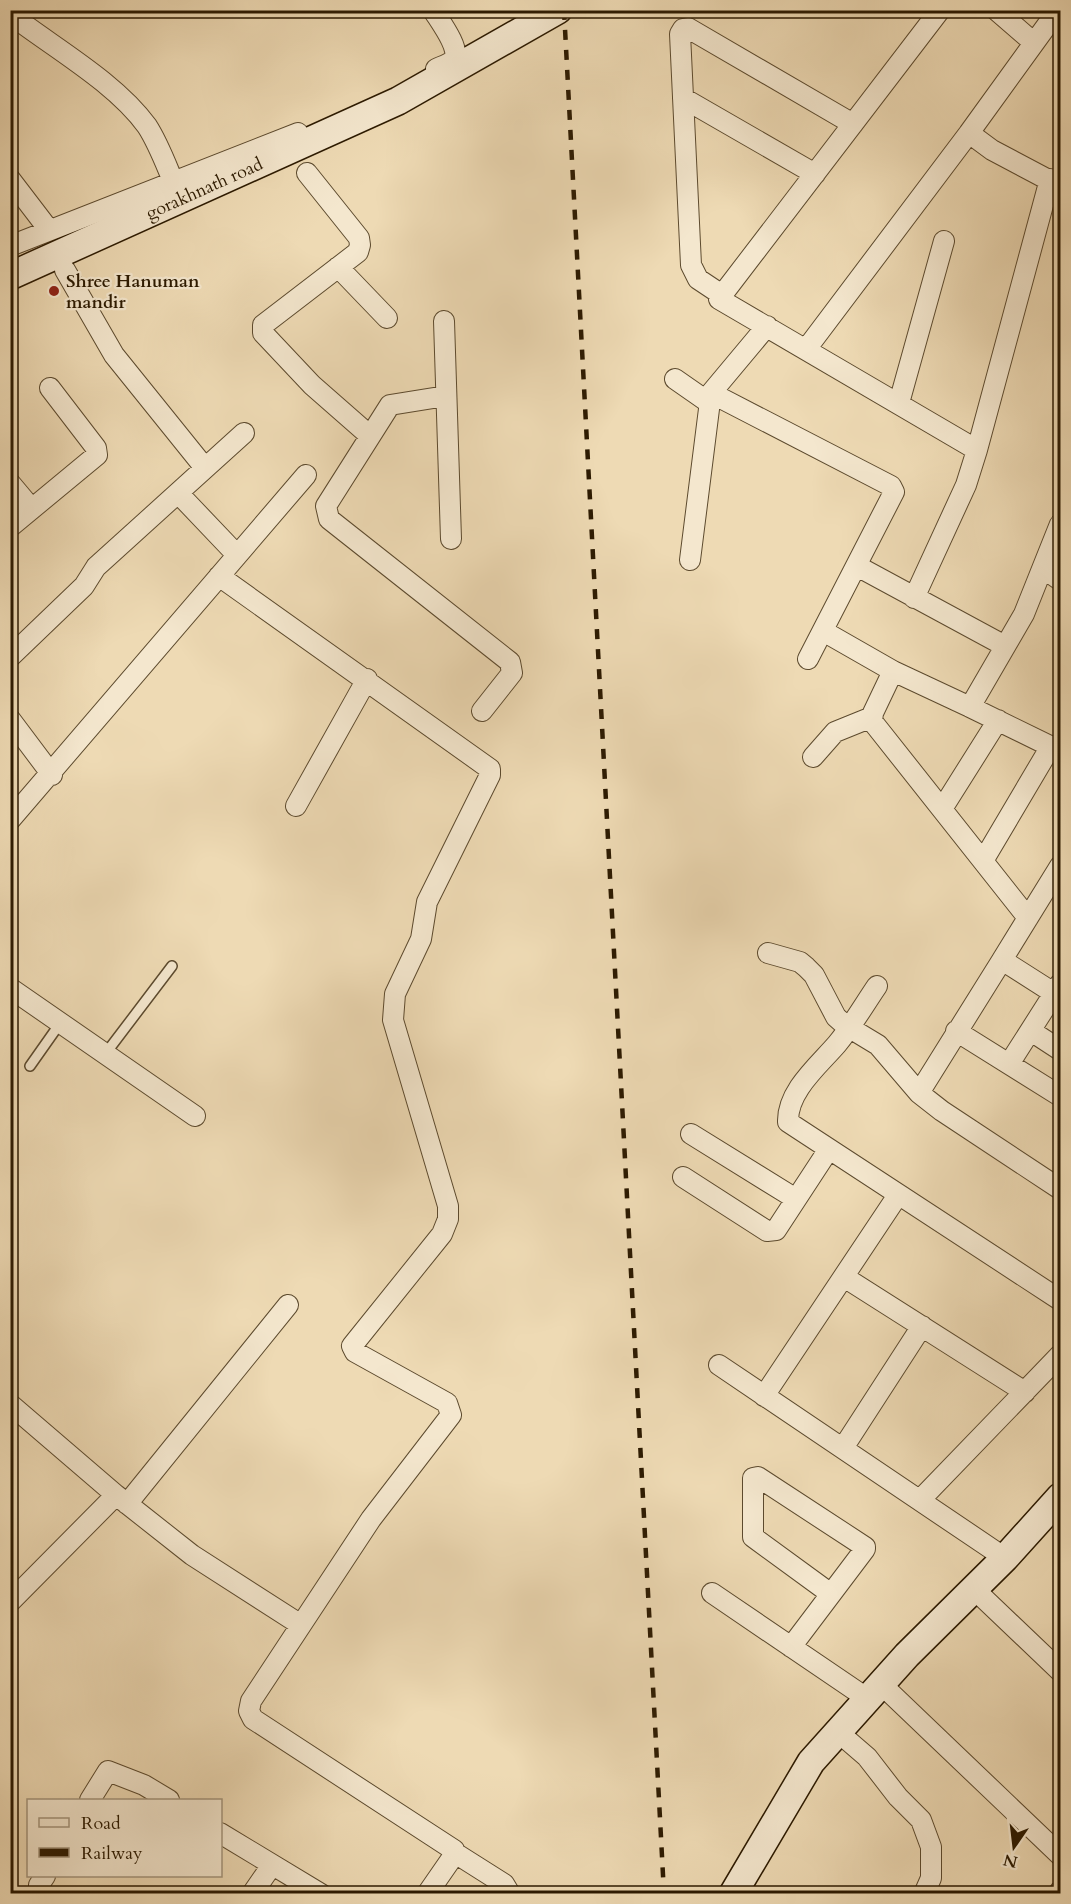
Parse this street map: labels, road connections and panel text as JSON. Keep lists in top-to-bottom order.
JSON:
{
  "streets": {
    "street": ["gorakhnath road"]
  },
  "places": ["Shree Hanuman mandir"],
  "legend": ["Road", "Railway"],
  "north": "bottom"
}
